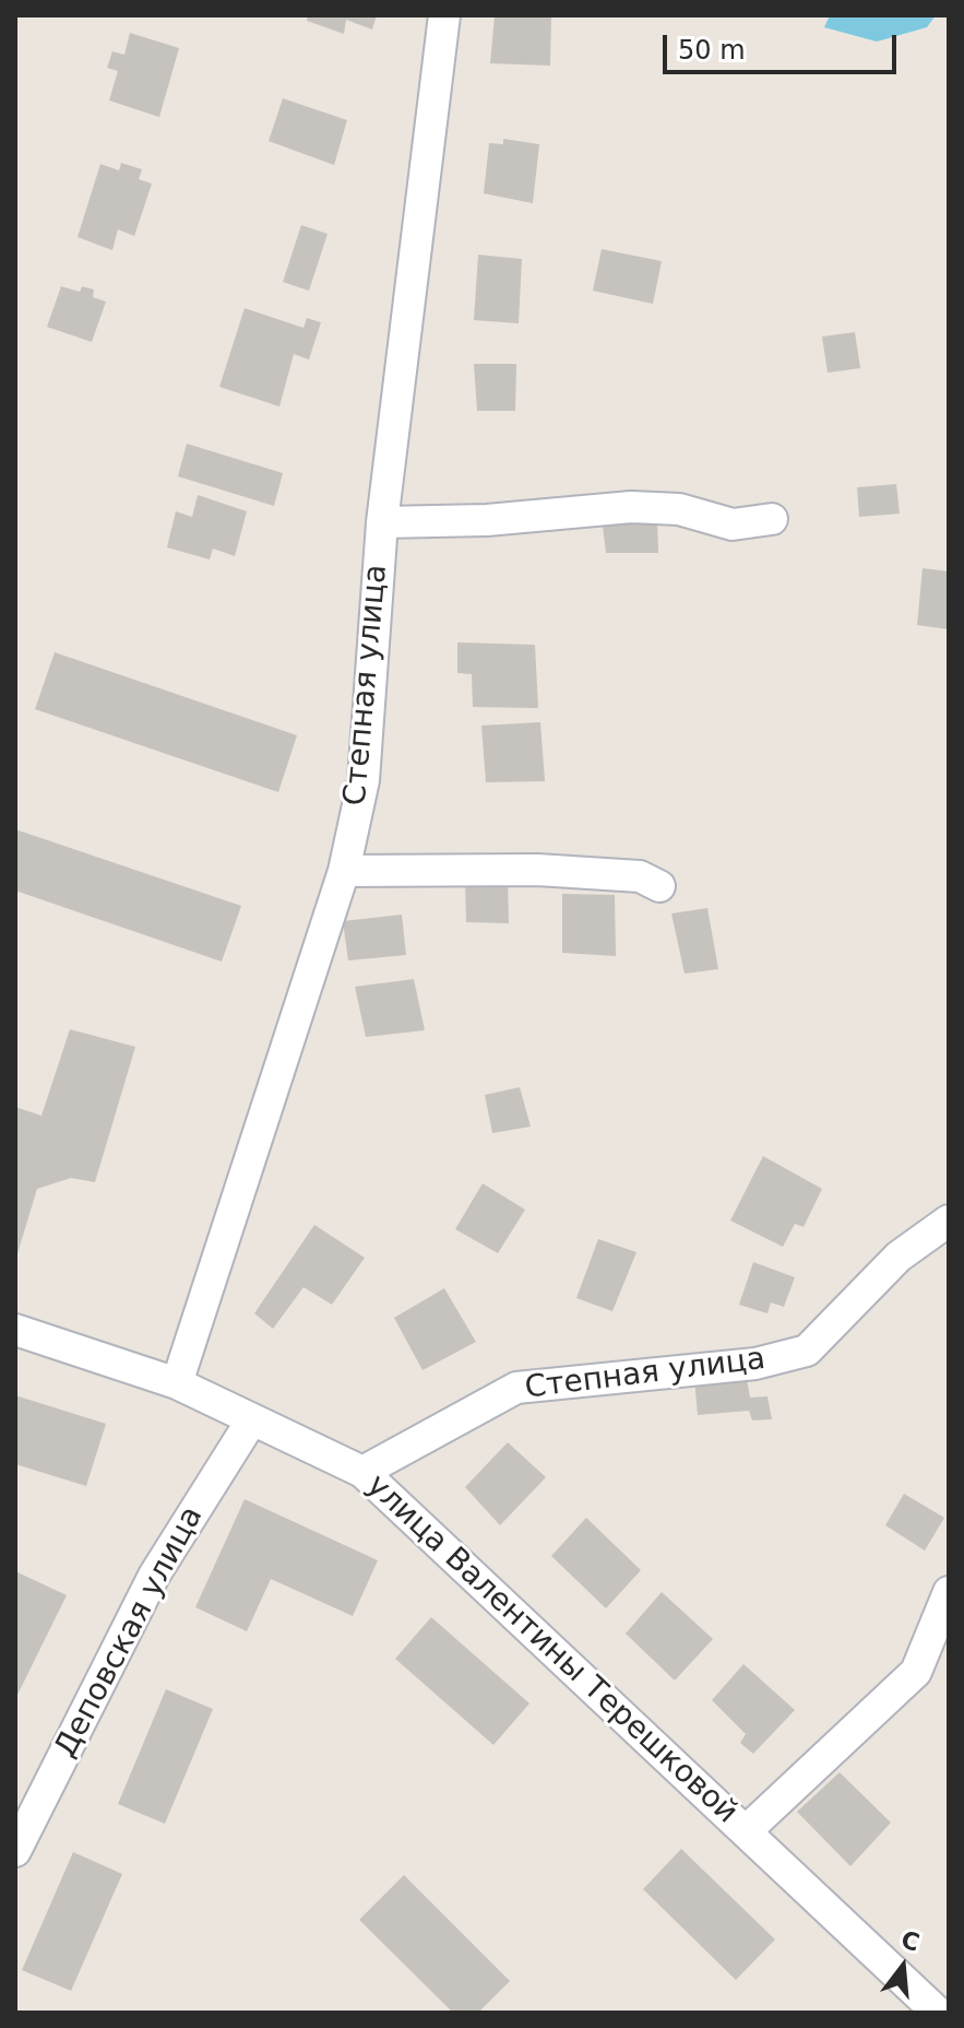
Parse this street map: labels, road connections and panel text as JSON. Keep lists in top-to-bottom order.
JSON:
{
  "streets": {
    "street": ["Степная улица", "Деповская улица", "улица Валентины Терешковой"]
  },
  "crossings": [
    ["Степная улица", "улица Валентины Терешковой"],
    ["Деповская улица", "улица Валентины Терешковой"]
  ],
  "scale_bar": "50 m",
  "north": "top"
}
